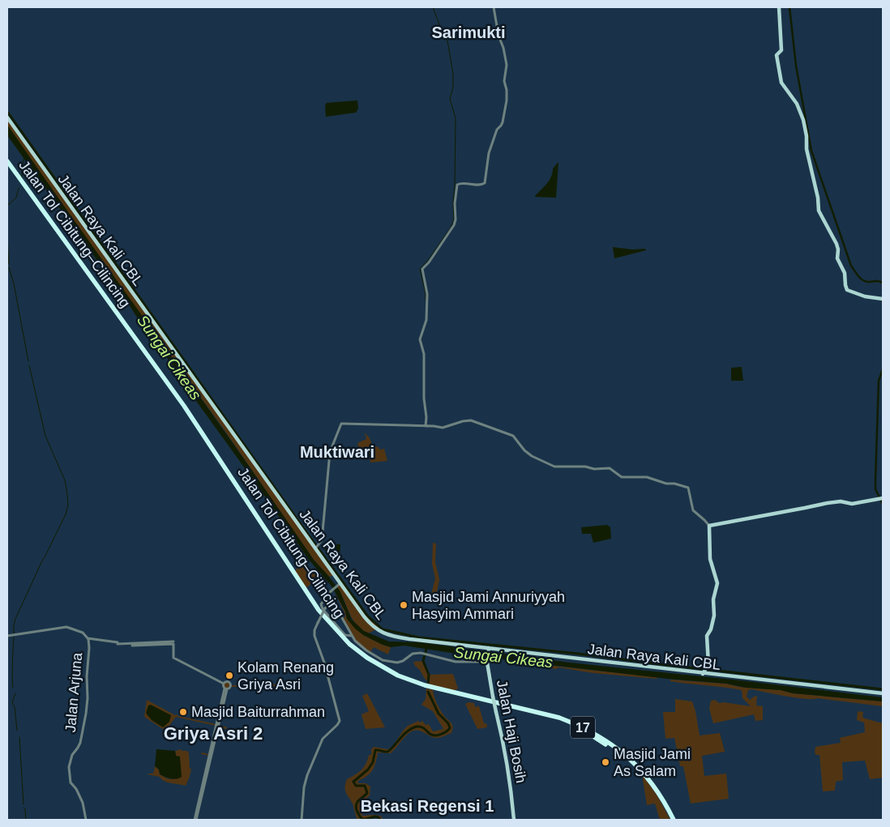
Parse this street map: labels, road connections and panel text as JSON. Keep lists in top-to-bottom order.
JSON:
{
  "streets": {
    "highway": ["Jalan Tol Cibitung–Cilincing", "17"],
    "main road": ["Jalan Raya Kali CBL", "Jalan Haji Bosih"],
    "street": ["Jalan Arjuna"]
  },
  "crossings": [
    ["Jalan Raya Kali CBL", "Jalan Haji Bosih"]
  ],
  "districts": [
    "Sarimukti",
    "Muktiwari",
    "Griya Asri 2",
    "Bekasi Regensi 1"
  ],
  "water": ["Sungai Cikeas"],
  "places": [
    "Masjid Jami Annuriyyah Hasyim Ammari",
    "Kolam Renang Griya Asri",
    "Masjid Baiturrahman",
    "Masjid Jami As Salam"
  ]
}
